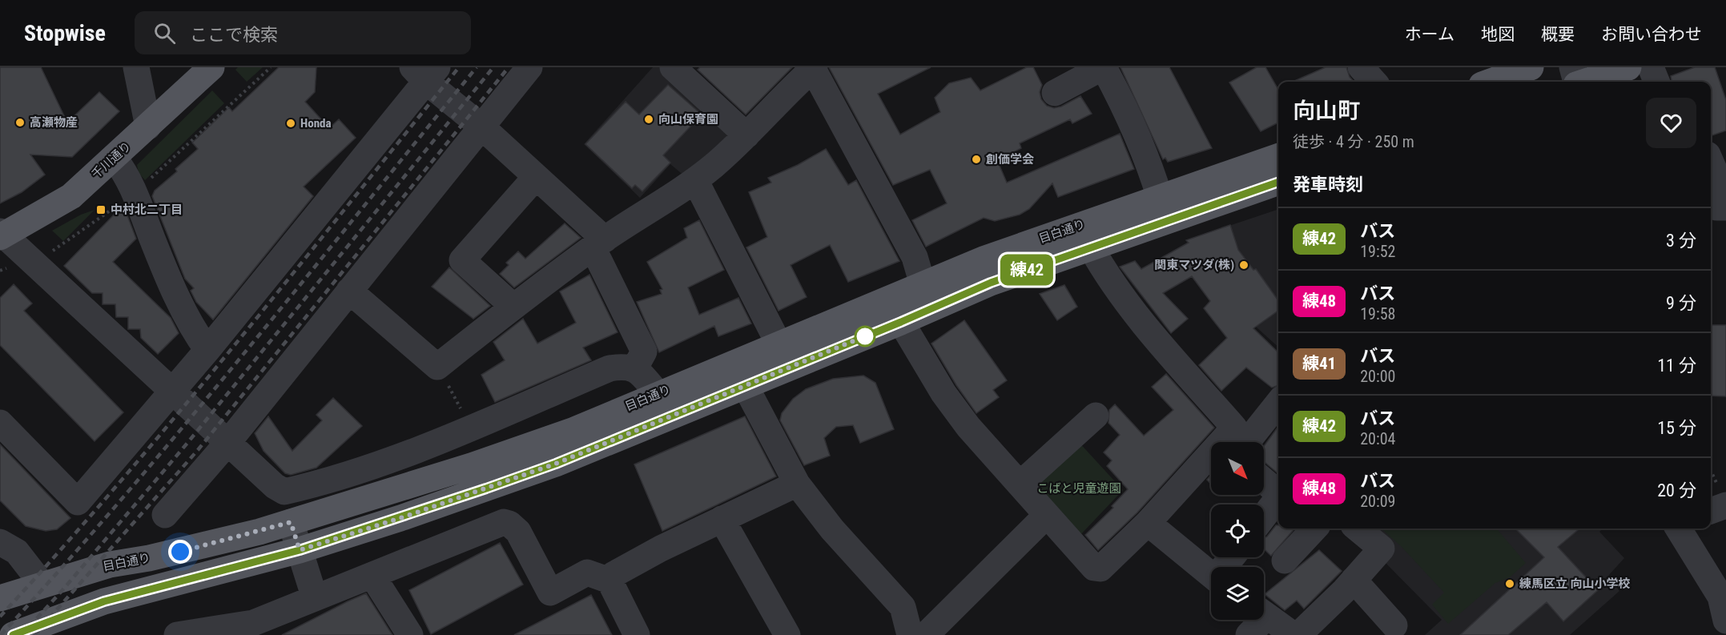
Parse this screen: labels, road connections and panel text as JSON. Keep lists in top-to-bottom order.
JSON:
{
  "streets": {
    "main road": ["千川通り", "目白通り"]
  },
  "parks": ["こばと児童遊園"],
  "places": {
    "other": [
      "向山保育園",
      "高瀬物産",
      "Honda",
      "創価学会",
      "関東マツダ(株)",
      "練馬区立 向山小学校"
    ],
    "transit": ["中村北二丁目"]
  },
  "lines": ["bus line 練42"],
  "north": "bottom right",
  "page": {
    "header": "Stopwise",
    "search": "ここで検索",
    "nav": [
      "ホーム",
      "地図",
      "概要",
      "お問い合わせ"
    ],
    "on_map": "練42",
    "heading": [
      ["向山町", "徒歩 · 4 分 · 250 m"],
      "発車時刻"
    ],
    "list": [
      {
        "mark": "練42",
        "name": "バス",
        "note": "19:52",
        "value": "3 分"
      },
      {
        "mark": "練48",
        "name": "バス",
        "note": "19:58",
        "value": "9 分"
      },
      {
        "mark": "練41",
        "name": "バス",
        "note": "20:00",
        "value": "11 分"
      },
      {
        "mark": "練42",
        "name": "バス",
        "note": "20:04",
        "value": "15 分"
      },
      {
        "mark": "練48",
        "name": "バス",
        "note": "20:09",
        "value": "20 分"
      }
    ]
  }
}
